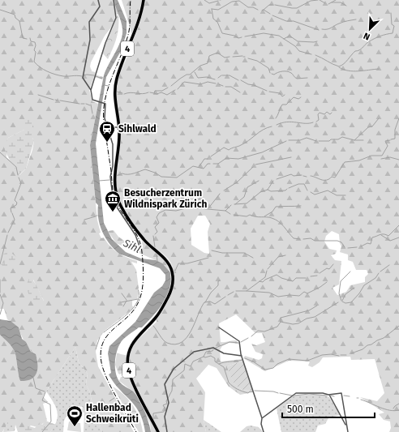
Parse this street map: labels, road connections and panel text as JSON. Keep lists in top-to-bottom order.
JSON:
{
  "streets": {
    "main road": ["4"]
  },
  "water": ["Sihl"],
  "places": {
    "station": ["Sihlwald"],
    "museum": ["Besucherzentrum Wildnispark Zürich"],
    "sports": ["Hallenbad Schweikrüti"]
  },
  "scale_bar": "500 m",
  "north": "bottom left"
}
